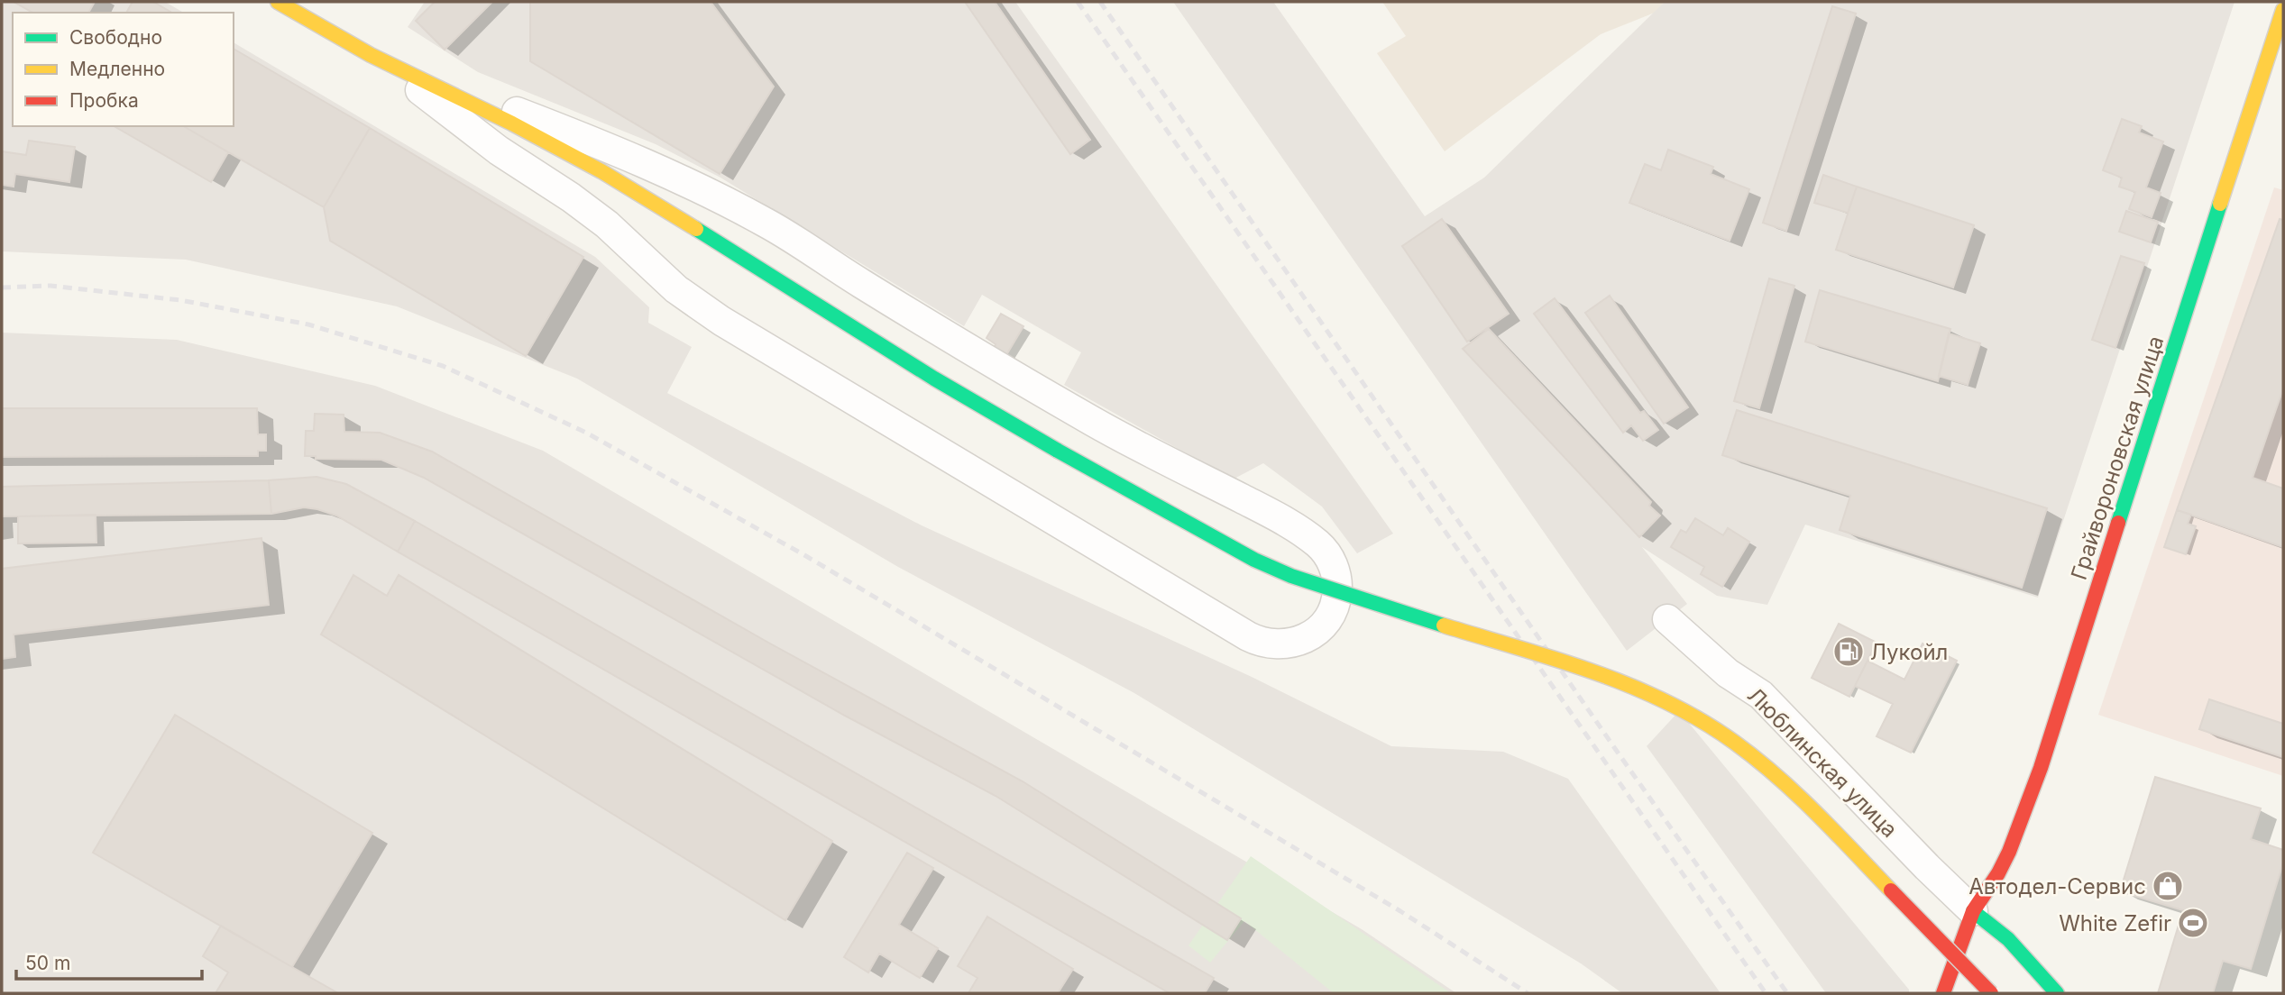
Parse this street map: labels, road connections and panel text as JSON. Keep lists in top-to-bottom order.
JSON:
{
  "streets": {
    "main road": ["Грайвороновская улица", "Люблинская улица"]
  },
  "crossings": [
    ["Грайвороновская улица", "Люблинская улица"]
  ],
  "places": {
    "fuel station": ["Лукойл"],
    "shop": ["Автодел-Сервис"],
    "sports": ["White Zefir"]
  },
  "legend": ["Свободно", "Медленно", "Пробка"],
  "scale_bar": "50 m"
}
